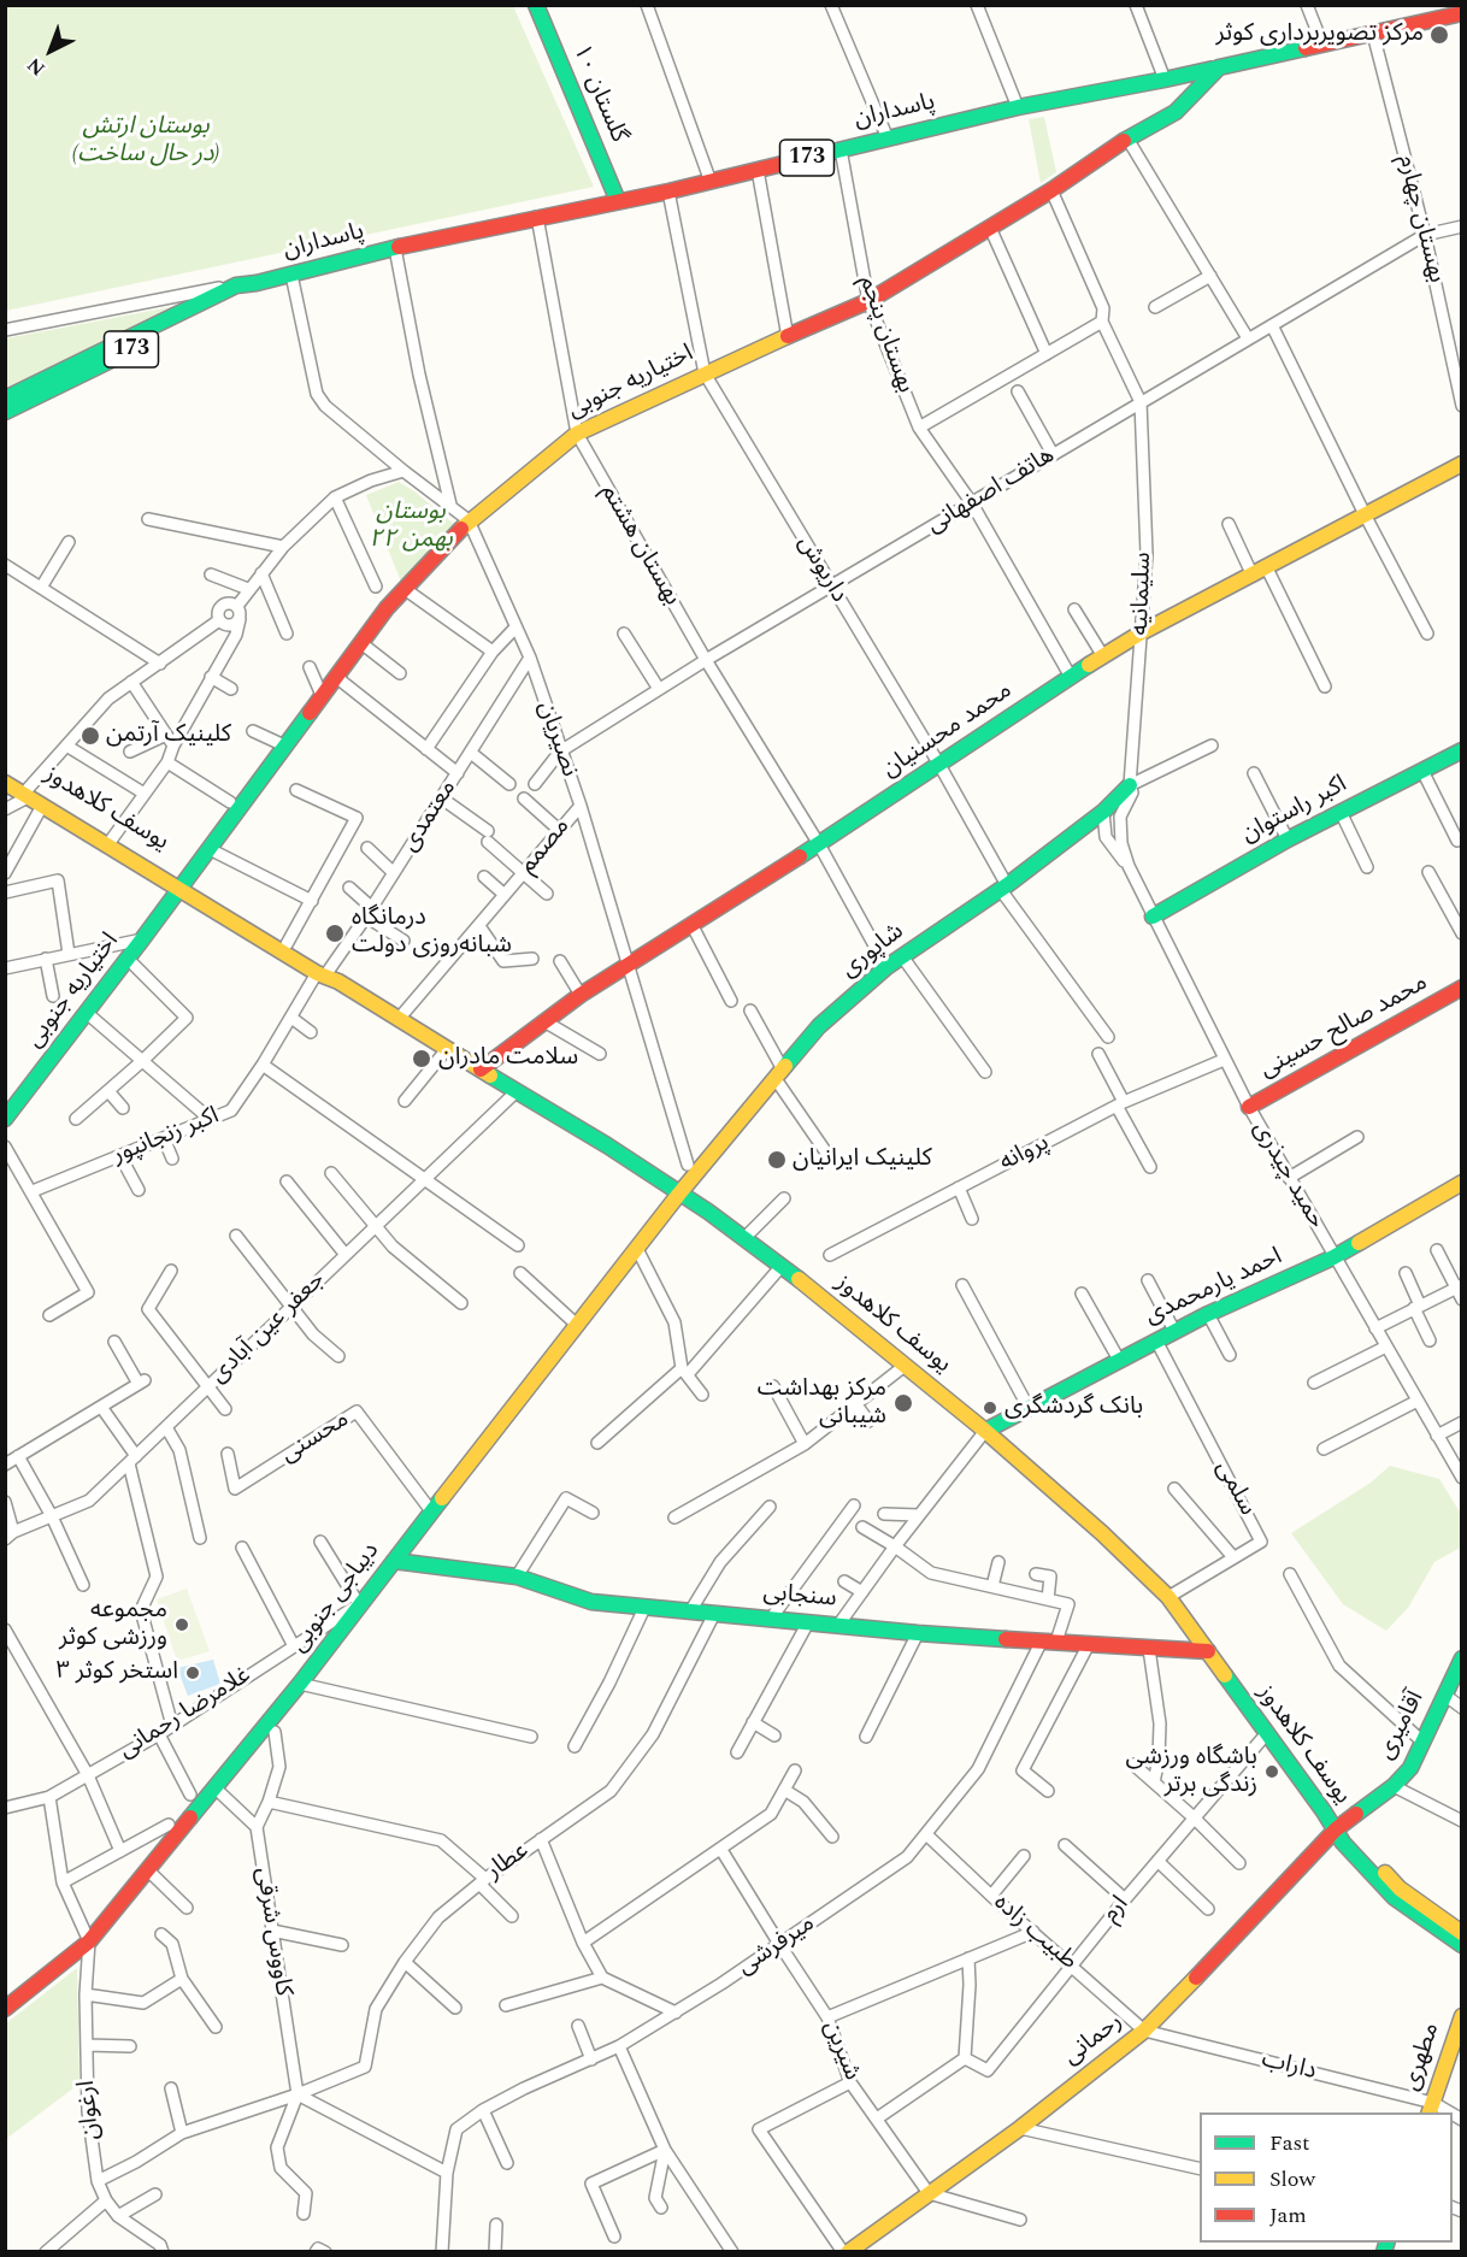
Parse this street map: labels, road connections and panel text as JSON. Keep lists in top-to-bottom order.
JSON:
{
  "streets": {
    "main road": [
      "گلستان ۱۰",
      "پاسداران",
      "173",
      "اختیاریه جنوبی",
      "محمد محسنیان",
      "یوسف کلاهدوز",
      "اکبر راستوان",
      "شاپوری",
      "محمد صالح حسینی",
      "احمد یارمحمدی",
      "سنجابی",
      "دیباجی جنوبی",
      "آقامیری",
      "رحمانی",
      "مطهری"
    ],
    "street": [
      "بهستان چهارم",
      "بهستان پنجم",
      "هاتف اصفهانی",
      "بهستان هشتم",
      "داریوش",
      "سلیمانیه",
      "نصیریان",
      "معتمدی",
      "مصمم",
      "اکبر زنجانپور",
      "پروانه",
      "حمید چیذری",
      "جعفر عین آبادی",
      "محسنی",
      "سلمی",
      "غلامرضا رحمانی",
      "عطار",
      "ارم",
      "کاووس شرقی",
      "طبیب زاده",
      "میرفرشی",
      "شیرین",
      "داراب",
      "ارغوان"
    ]
  },
  "crossings": [
    ["گلستان ۱۰", "پاسداران"],
    ["پاسداران", "بهستان چهارم"],
    ["پاسداران", "بهستان پنجم"],
    ["پاسداران", "اختیاریه جنوبی"],
    ["پاسداران", "بهستان هشتم"],
    ["پاسداران", "داریوش"],
    ["بهستان چهارم", "هاتف اصفهانی"],
    ["بهستان پنجم", "اختیاریه جنوبی"],
    ["بهستان پنجم", "هاتف اصفهانی"],
    ["بهستان پنجم", "محمد محسنیان"],
    ["اختیاریه جنوبی", "بهستان هشتم"],
    ["اختیاریه جنوبی", "داریوش"],
    ["اختیاریه جنوبی", "نصیریان"],
    ["اختیاریه جنوبی", "یوسف کلاهدوز"],
    ["هاتف اصفهانی", "بهستان هشتم"],
    ["هاتف اصفهانی", "داریوش"],
    ["هاتف اصفهانی", "سلیمانیه"],
    ["هاتف اصفهانی", "نصیریان"],
    ["بهستان هشتم", "محمد محسنیان"],
    ["بهستان هشتم", "شاپوری"],
    ["داریوش", "محمد محسنیان"],
    ["داریوش", "شاپوری"],
    ["سلیمانیه", "محمد محسنیان"],
    ["سلیمانیه", "شاپوری"],
    ["سلیمانیه", "حمید چیذری"],
    ["محمد محسنیان", "نصیریان"],
    ["محمد محسنیان", "یوسف کلاهدوز"],
    ["نصیریان", "معتمدی"],
    ["نصیریان", "مصمم"],
    ["یوسف کلاهدوز", "معتمدی"],
    ["یوسف کلاهدوز", "مصمم"],
    ["یوسف کلاهدوز", "شاپوری"],
    ["یوسف کلاهدوز", "اکبر زنجانپور"],
    ["یوسف کلاهدوز", "احمد یارمحمدی"],
    ["یوسف کلاهدوز", "جعفر عین آبادی"],
    ["یوسف کلاهدوز", "سلمی"],
    ["یوسف کلاهدوز", "سنجابی"],
    ["یوسف کلاهدوز", "دیباجی جنوبی"],
    ["یوسف کلاهدوز", "آقامیری"],
    ["یوسف کلاهدوز", "ارم"],
    ["یوسف کلاهدوز", "رحمانی"],
    ["اکبر راستوان", "حمید چیذری"],
    ["معتمدی", "اکبر زنجانپور"],
    ["شاپوری", "حمید چیذری"],
    ["شاپوری", "دیباجی جنوبی"],
    ["محمد صالح حسینی", "حمید چیذری"],
    ["پروانه", "حمید چیذری"],
    ["حمید چیذری", "احمد یارمحمدی"],
    ["احمد یارمحمدی", "سلمی"],
    ["محسنی", "دیباجی جنوبی"],
    ["سنجابی", "دیباجی جنوبی"],
    ["سنجابی", "عطار"],
    ["سنجابی", "میرفرشی"],
    ["دیباجی جنوبی", "غلامرضا رحمانی"],
    ["دیباجی جنوبی", "ارغوان"],
    ["آقامیری", "رحمانی"],
    ["عطار", "کاووس شرقی"],
    ["ارم", "طبیب زاده"],
    ["طبیب زاده", "میرفرشی"],
    ["طبیب زاده", "رحمانی"],
    ["طبیب زاده", "داراب"],
    ["میرفرشی", "شیرین"],
    ["رحمانی", "شیرین"],
    ["رحمانی", "داراب"],
    ["مطهری", "داراب"]
  ],
  "parks": ["بوستان ارتش (در حال ساخت)", "بوستان ۲۲ بهمن"],
  "places": [
    "مرکز تصویربرداری کوثر",
    "کلینیک آرتمن",
    "درمانگاه شبانه‌روزی دولت",
    "سلامت مادران",
    "کلینیک ایرانیان",
    "مرکز بهداشت شیبانی",
    "بانک گردشگری",
    "مجموعه ورزشی کوثر",
    "استخر کوثر ۳",
    "باشگاه ورزشی زندگی برتر"
  ],
  "legend": ["Fast", "Slow", "Jam"],
  "north": "bottom left"
}
